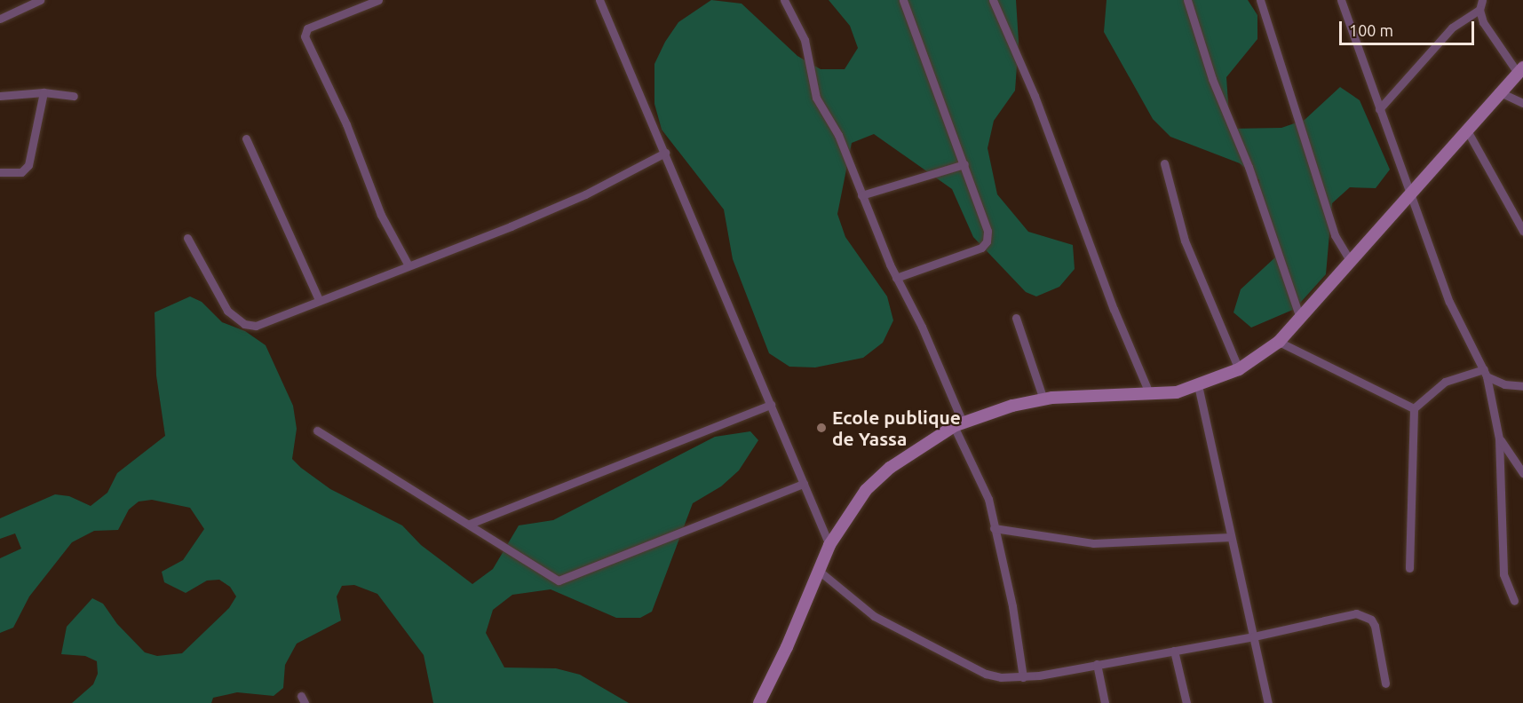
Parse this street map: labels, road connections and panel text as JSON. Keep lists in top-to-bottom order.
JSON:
{
  "places": ["Ecole publique de Yassa"],
  "scale_bar": "100 m"
}
